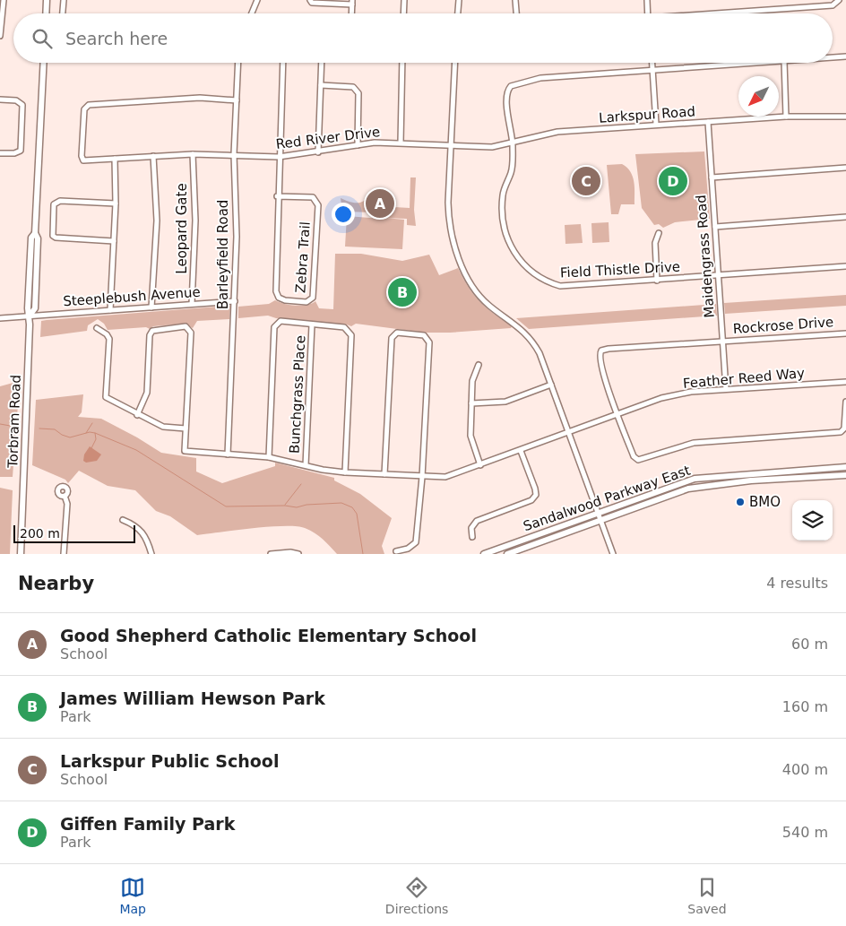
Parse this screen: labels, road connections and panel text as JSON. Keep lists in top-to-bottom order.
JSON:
{
  "streets": {
    "main road": ["Torbram Road", "Sandalwood Parkway East"],
    "street": [
      "Larkspur Road",
      "Red River Drive",
      "Leopard Gate",
      "Barleyfield Road",
      "Maidengrass Road",
      "Zebra Trail",
      "Field Thistle Drive",
      "Steeplebush Avenue",
      "Rockrose Drive",
      "Feather Reed Way",
      "Bunchgrass Place"
    ]
  },
  "crossings": [
    ["Larkspur Road", "Red River Drive"],
    ["Larkspur Road", "Maidengrass Road"],
    ["Larkspur Road", "Field Thistle Drive"],
    ["Red River Drive", "Leopard Gate"],
    ["Red River Drive", "Barleyfield Road"],
    ["Red River Drive", "Zebra Trail"],
    ["Leopard Gate", "Steeplebush Avenue"],
    ["Barleyfield Road", "Steeplebush Avenue"],
    ["Barleyfield Road", "Feather Reed Way"],
    ["Maidengrass Road", "Field Thistle Drive"],
    ["Maidengrass Road", "Rockrose Drive"],
    ["Maidengrass Road", "Feather Reed Way"],
    ["Steeplebush Avenue", "Torbram Road"],
    ["Rockrose Drive", "Feather Reed Way"],
    ["Feather Reed Way", "Bunchgrass Place"]
  ],
  "places": ["BMO"],
  "scale_bar": "200 m",
  "north": "bottom left",
  "page": {
    "search": "Search here",
    "pins": [
      "C",
      "D",
      "A",
      "B"
    ],
    "scale": "200 m",
    "heading": ["Nearby", "4 results"],
    "list": [
      {
        "mark": "A",
        "name": "Good Shepherd Catholic Elementary School",
        "note": "School",
        "value": "60 m"
      },
      {
        "mark": "B",
        "name": "James William Hewson Park",
        "note": "Park",
        "value": "160 m"
      },
      {
        "mark": "C",
        "name": "Larkspur Public School",
        "note": "School",
        "value": "400 m"
      },
      {
        "mark": "D",
        "name": "Giffen Family Park",
        "note": "Park",
        "value": "540 m"
      }
    ],
    "nav": ["Map", "Directions", "Saved"]
  }
}
